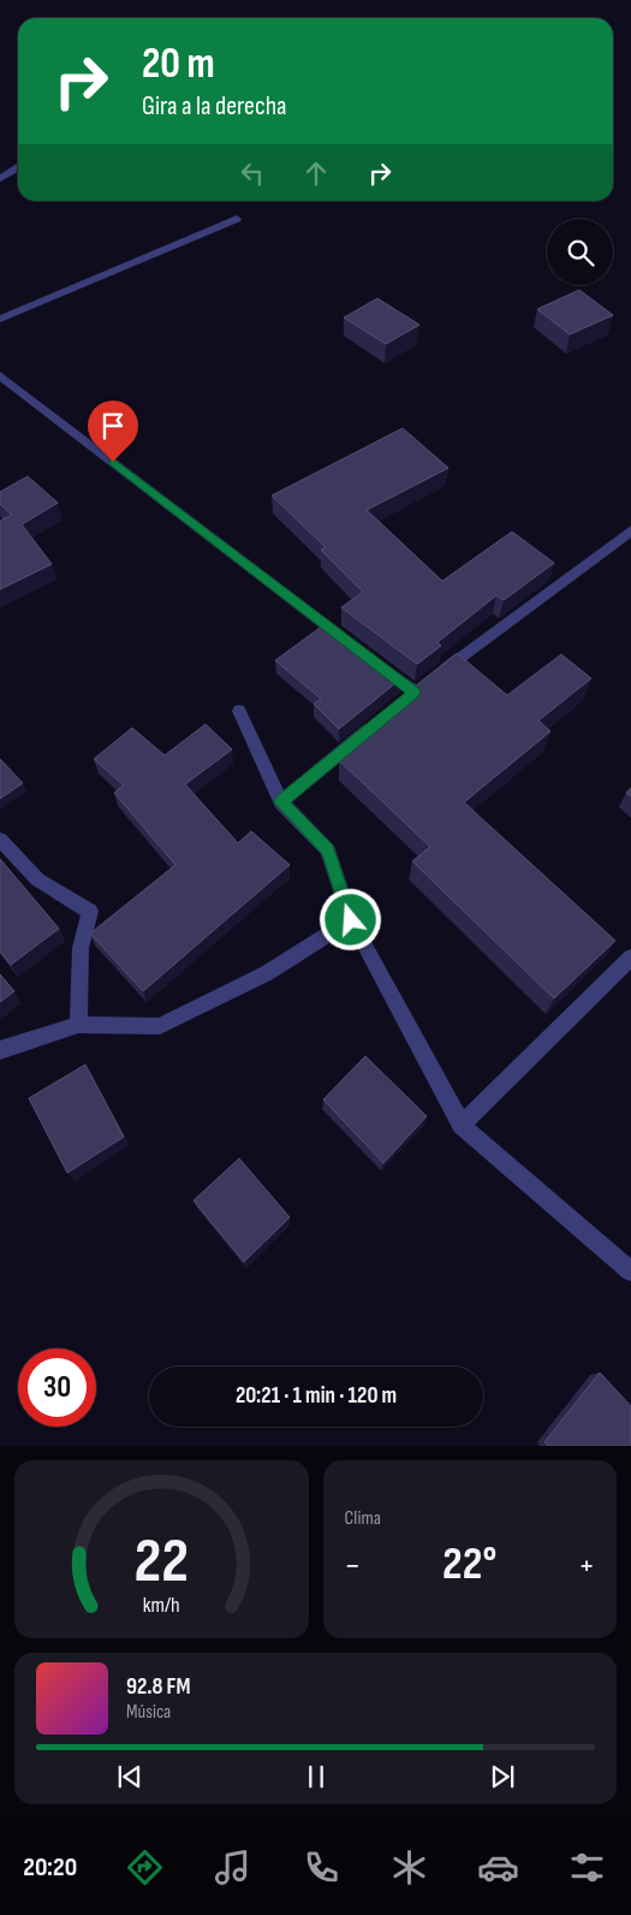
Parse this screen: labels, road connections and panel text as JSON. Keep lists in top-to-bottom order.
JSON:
{
  "page": {
    "turn": ["20 m", "Gira a la derecha"],
    "limit": "30",
    "trip": "20:21 · 1 min · 120 m",
    "tile": "Clima",
    "heat": ["−", "22°", "+"],
    "song": ["92.8 FM", "Música"],
    "tabs": "20:20",
    "gauge": ["22", "km/h"]
  }
}
